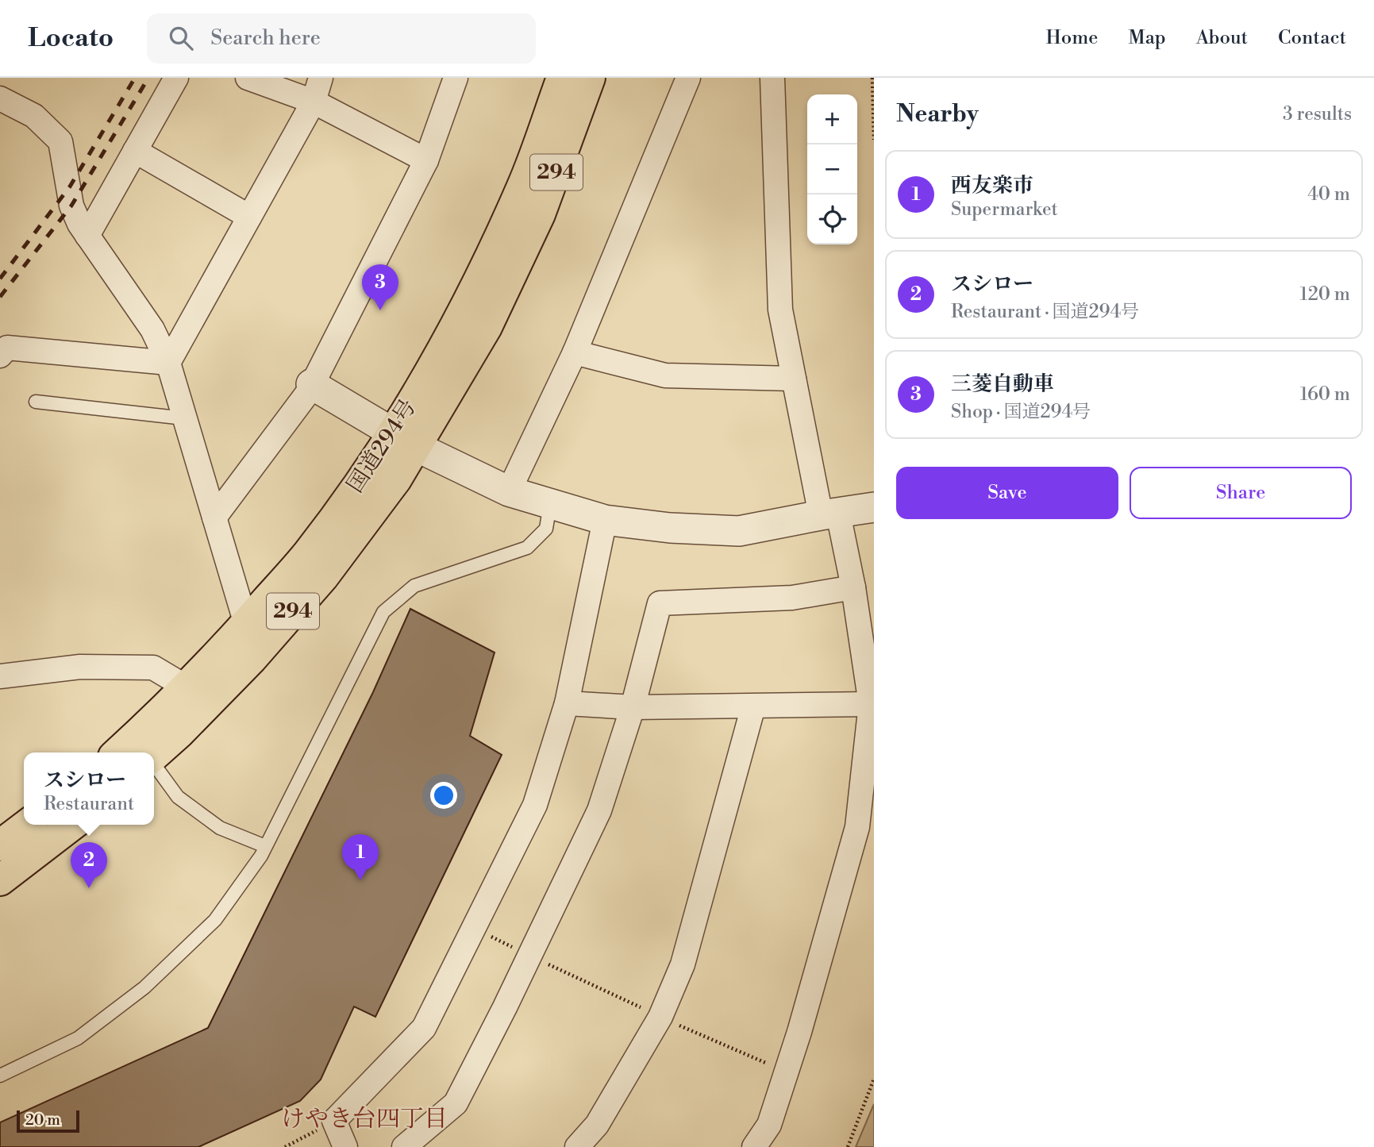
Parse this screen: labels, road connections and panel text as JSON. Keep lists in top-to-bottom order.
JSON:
{
  "streets": {
    "highway": ["294", "国道294号"]
  },
  "districts": ["けやき台四丁目"],
  "scale_bar": "20 m",
  "page": {
    "header": "Locato",
    "search": "Search here",
    "nav": [
      "Home",
      "Map",
      "About",
      "Contact"
    ],
    "heading": ["Nearby", "3 results"],
    "map_buttons": ["+", "−"],
    "list": [
      {
        "mark": "1",
        "name": "西友楽市",
        "note": "Supermarket",
        "value": "40 m"
      },
      {
        "mark": "2",
        "name": "スシロー",
        "note": "Restaurant · 国道294号",
        "value": "120 m"
      },
      {
        "mark": "3",
        "name": "三菱自動車",
        "note": "Shop · 国道294号",
        "value": "160 m"
      }
    ],
    "pins": ["3", "1", "2"],
    "buttons": ["Save", "Share"],
    "popup": ["スシロー", "Restaurant"],
    "scale": "20 m"
  }
}
